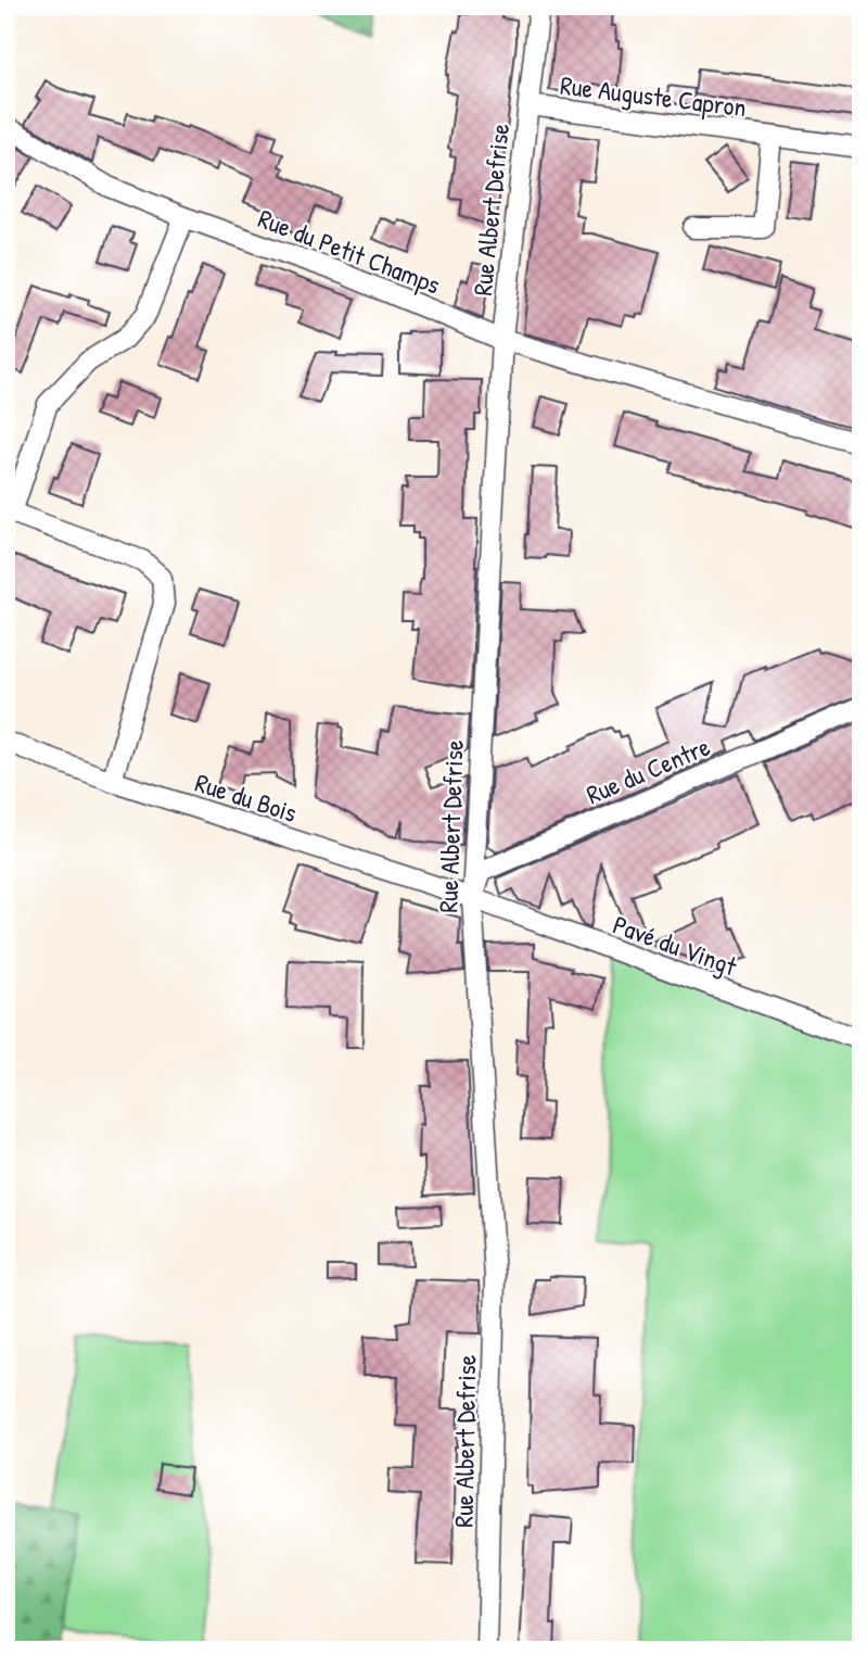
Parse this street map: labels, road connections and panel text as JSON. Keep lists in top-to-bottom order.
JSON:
{
  "streets": {
    "street": [
      "Rue Auguste Capron",
      "Rue Albert Defrise",
      "Rue du Petit Champs",
      "Rue du Centre",
      "Rue du Bois",
      "Pavé du Vingt"
    ]
  },
  "crossings": [
    ["Rue Auguste Capron", "Rue Albert Defrise"],
    ["Rue Albert Defrise", "Rue du Petit Champs"],
    ["Rue Albert Defrise", "Rue du Centre"],
    ["Rue Albert Defrise", "Rue du Bois"],
    ["Rue Albert Defrise", "Pavé du Vingt"],
    ["Rue du Centre", "Rue du Bois"],
    ["Rue du Centre", "Pavé du Vingt"],
    ["Rue du Bois", "Pavé du Vingt"]
  ]
}
